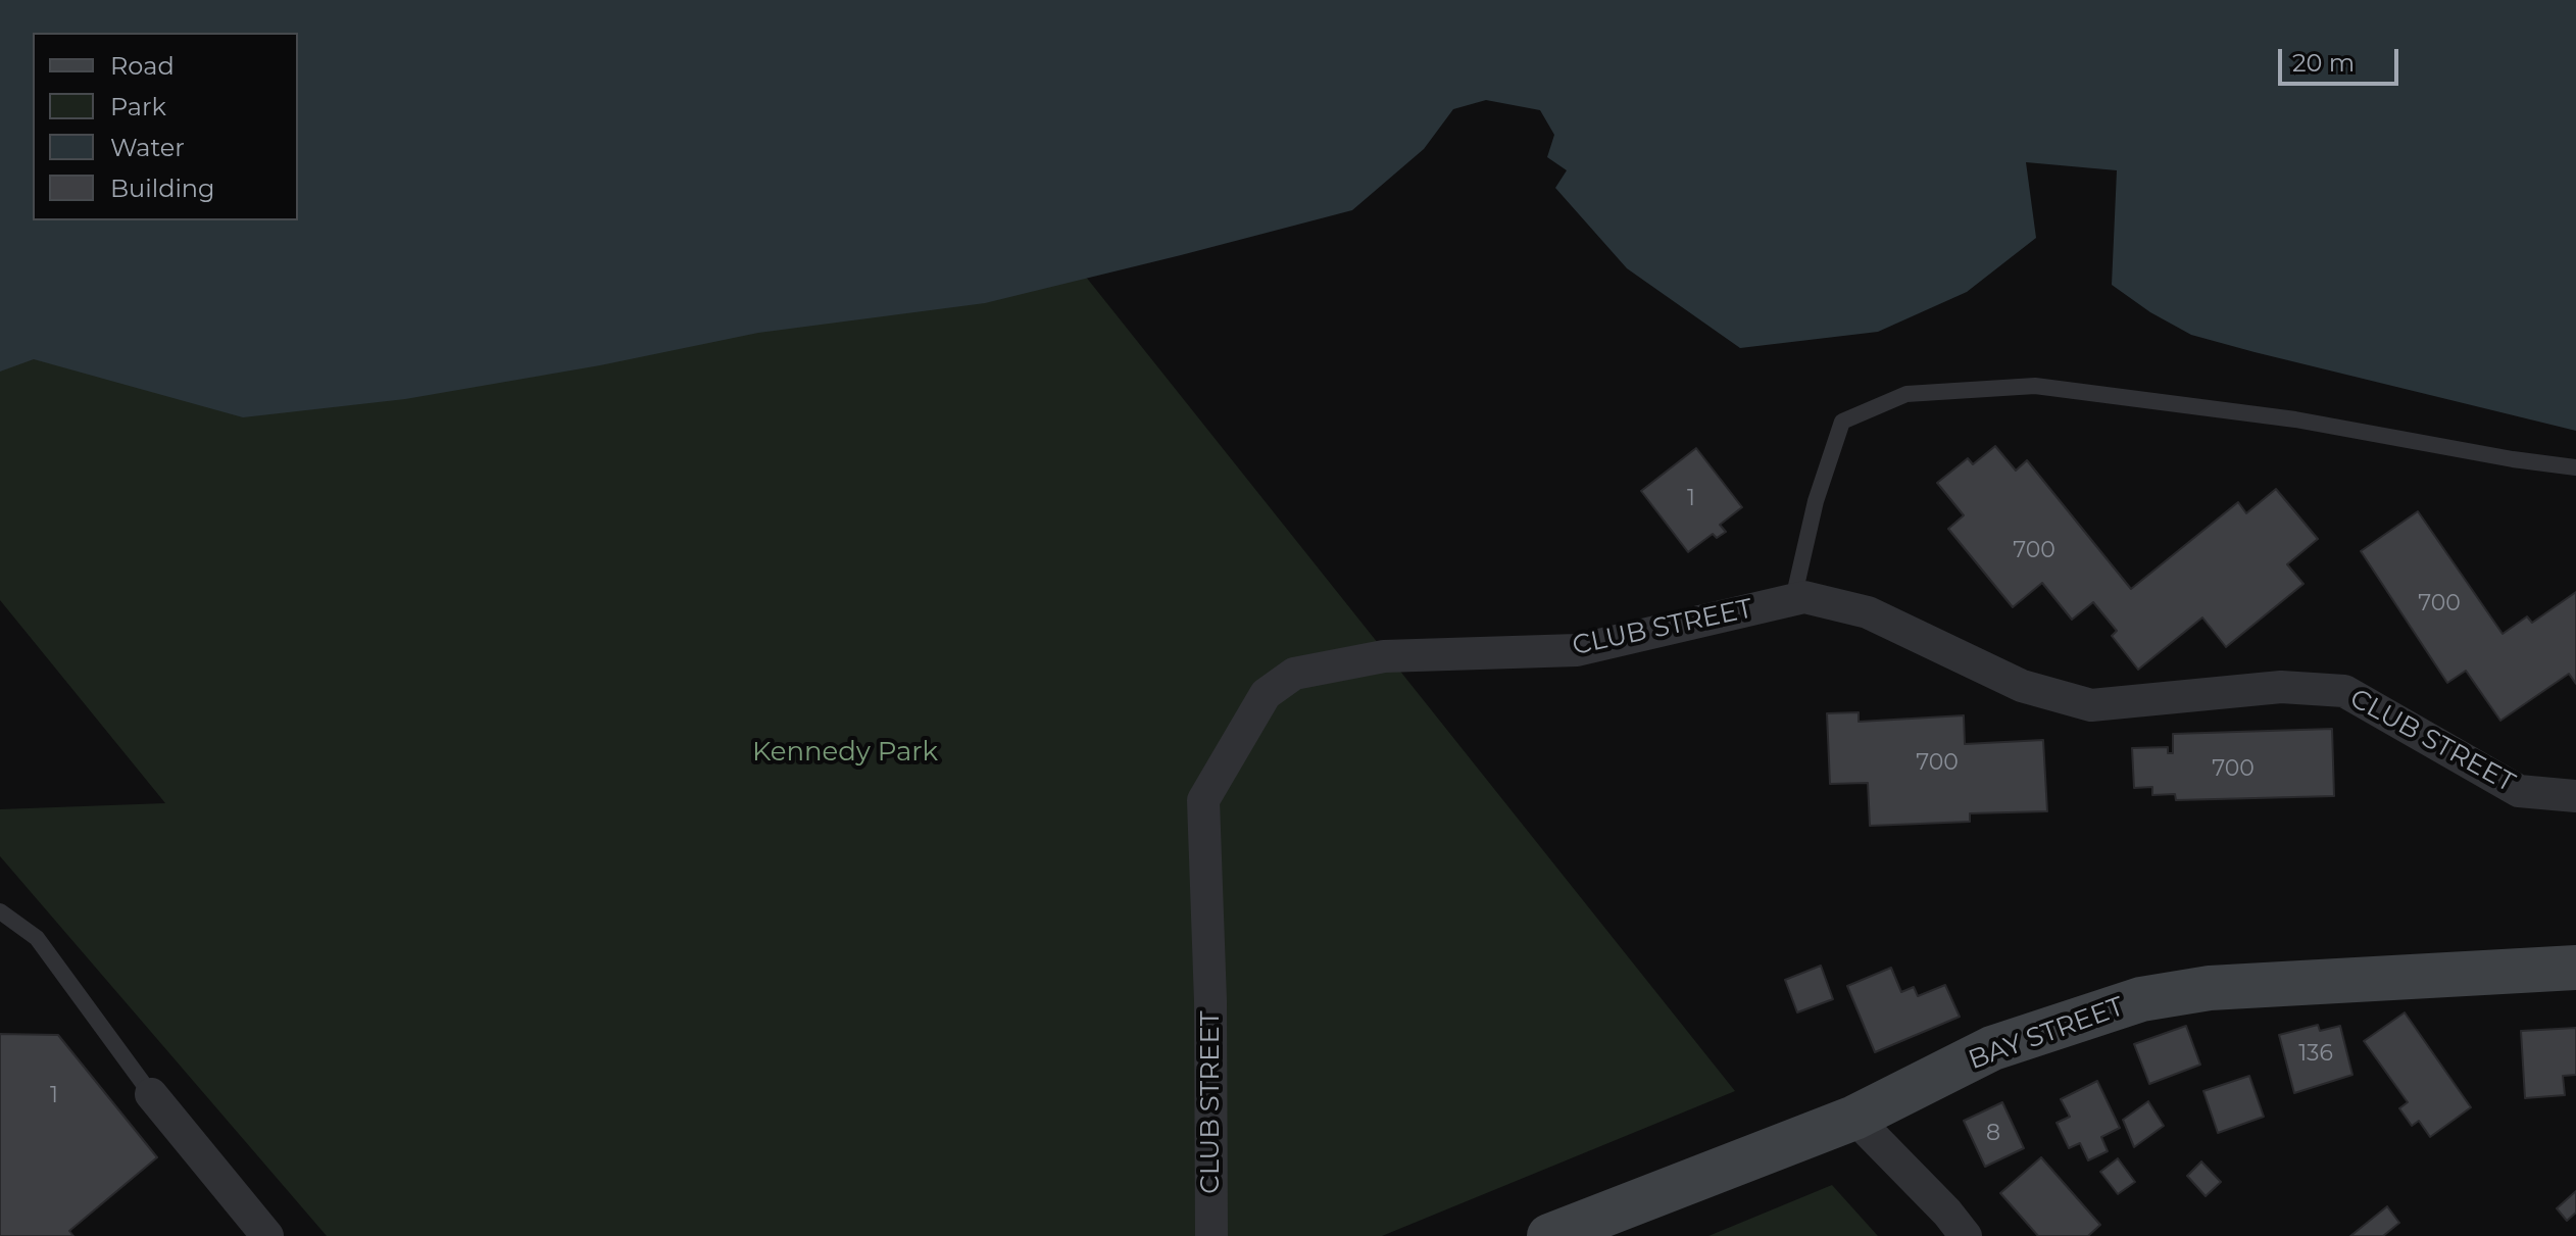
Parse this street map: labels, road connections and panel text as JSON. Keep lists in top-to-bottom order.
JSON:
{
  "streets": {
    "main road": ["BAY STREET"],
    "street": ["CLUB STREET"]
  },
  "parks": ["Kennedy Park"],
  "house_numbers": [
    "1",
    "700",
    "700",
    "700",
    "700",
    "136",
    "1",
    "8"
  ],
  "legend": [
    "Road",
    "Park",
    "Water",
    "Building"
  ],
  "scale_bar": "20 m"
}
